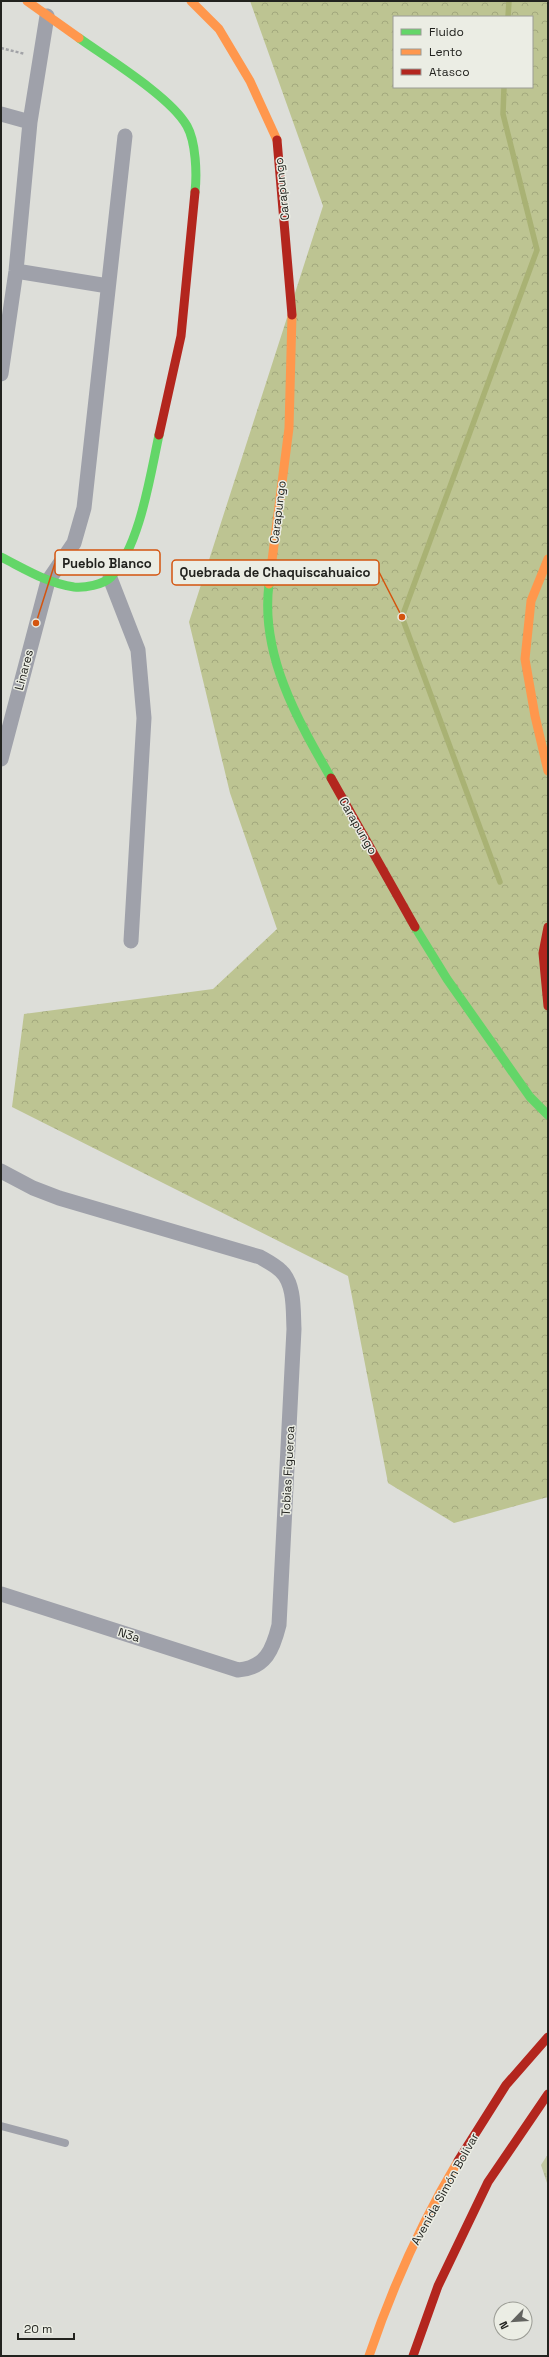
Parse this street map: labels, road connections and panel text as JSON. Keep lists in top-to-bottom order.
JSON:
{
  "streets": {
    "main road": ["Carapungo", "Avenida Simón Bolívar"],
    "street": ["Linares", "Tobias Figueroa", "N3a"]
  },
  "crossings": [
    ["Tobias Figueroa", "N3a"]
  ],
  "places": ["Quebrada de Chaquiscahuaico", "Pueblo Blanco"],
  "legend": ["Fluido", "Lento", "Atasco"],
  "scale_bar": "20 m",
  "north": "bottom left"
}
